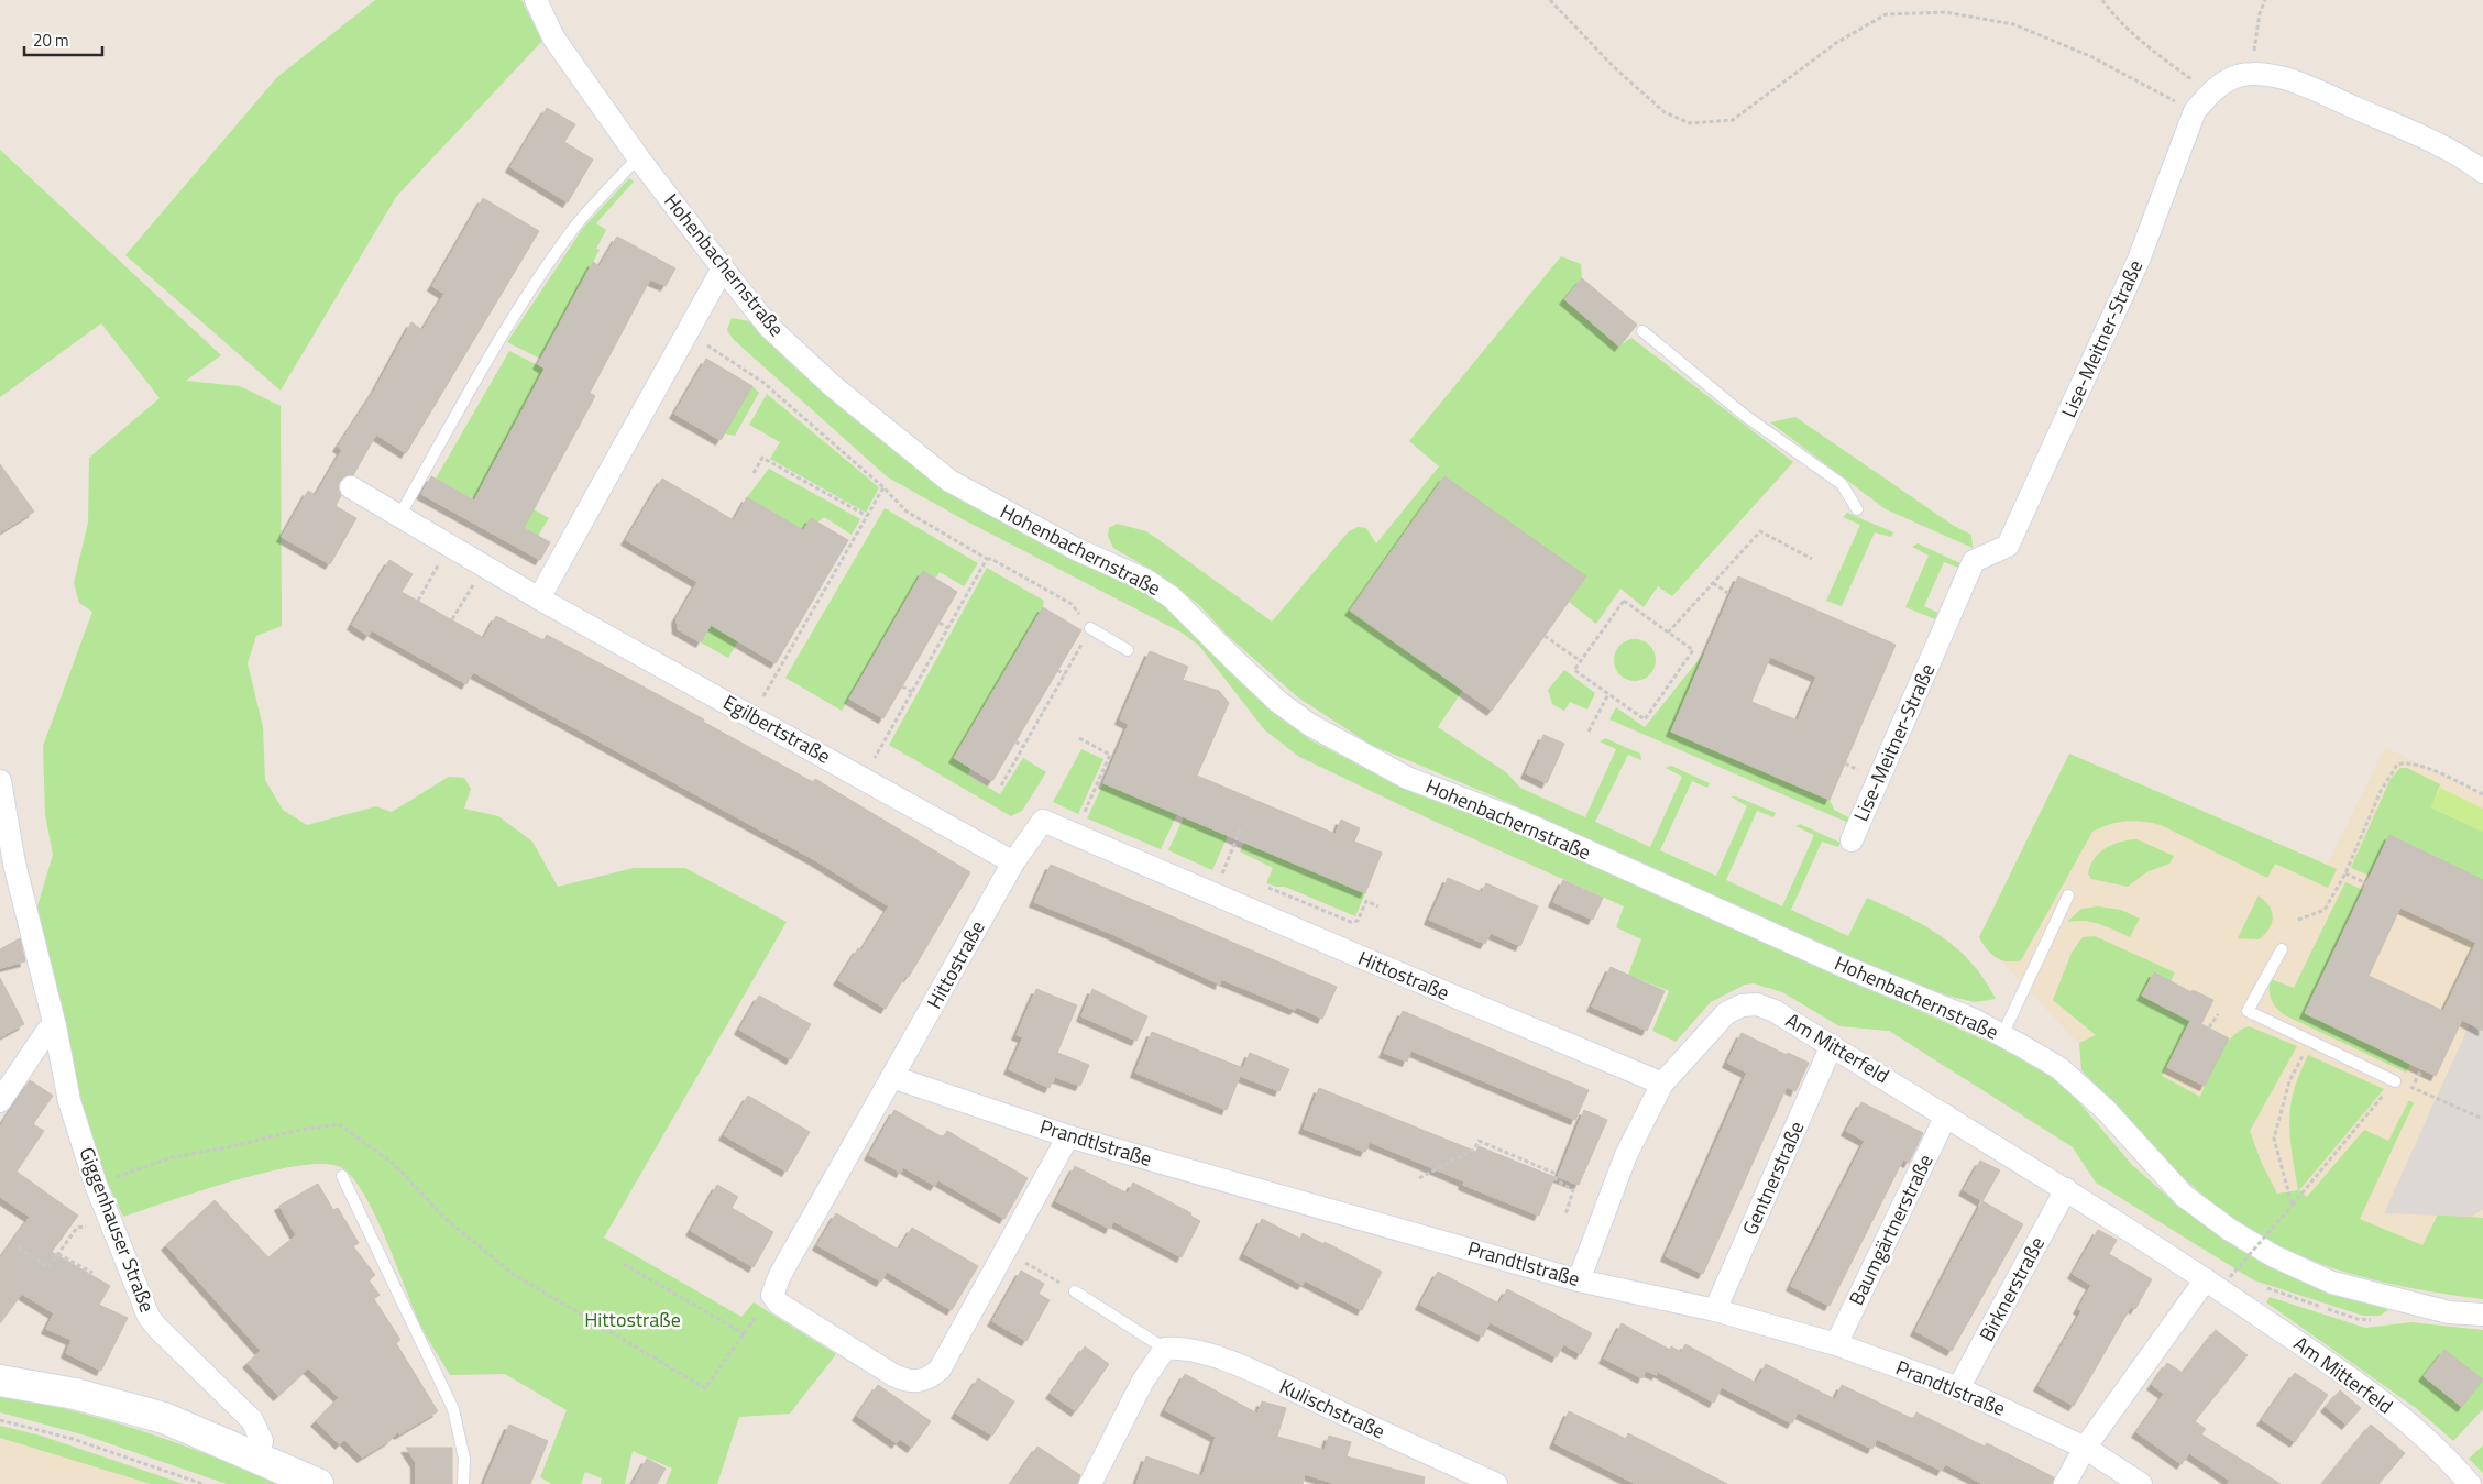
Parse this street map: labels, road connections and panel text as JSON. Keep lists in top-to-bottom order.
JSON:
{
  "streets": {
    "street": [
      "Hohenbachernstraße",
      "Lise-Meitner-Straße",
      "Egilbertstraße",
      "Hittostraße",
      "Am Mitterfeld",
      "Prandtlstraße",
      "Gentnerstraße",
      "Giggenhauser Straße",
      "Baumgärtnerstraße",
      "Birknerstraße",
      "Kulischstraße"
    ]
  },
  "crossings": [
    ["Egilbertstraße", "Hittostraße"],
    ["Hittostraße", "Am Mitterfeld"],
    ["Hittostraße", "Prandtlstraße"],
    ["Am Mitterfeld", "Prandtlstraße"],
    ["Am Mitterfeld", "Gentnerstraße"],
    ["Am Mitterfeld", "Baumgärtnerstraße"],
    ["Am Mitterfeld", "Birknerstraße"],
    ["Prandtlstraße", "Gentnerstraße"],
    ["Prandtlstraße", "Baumgärtnerstraße"],
    ["Prandtlstraße", "Birknerstraße"]
  ],
  "parks": ["Hittostraße"],
  "scale_bar": "20 m"
}
